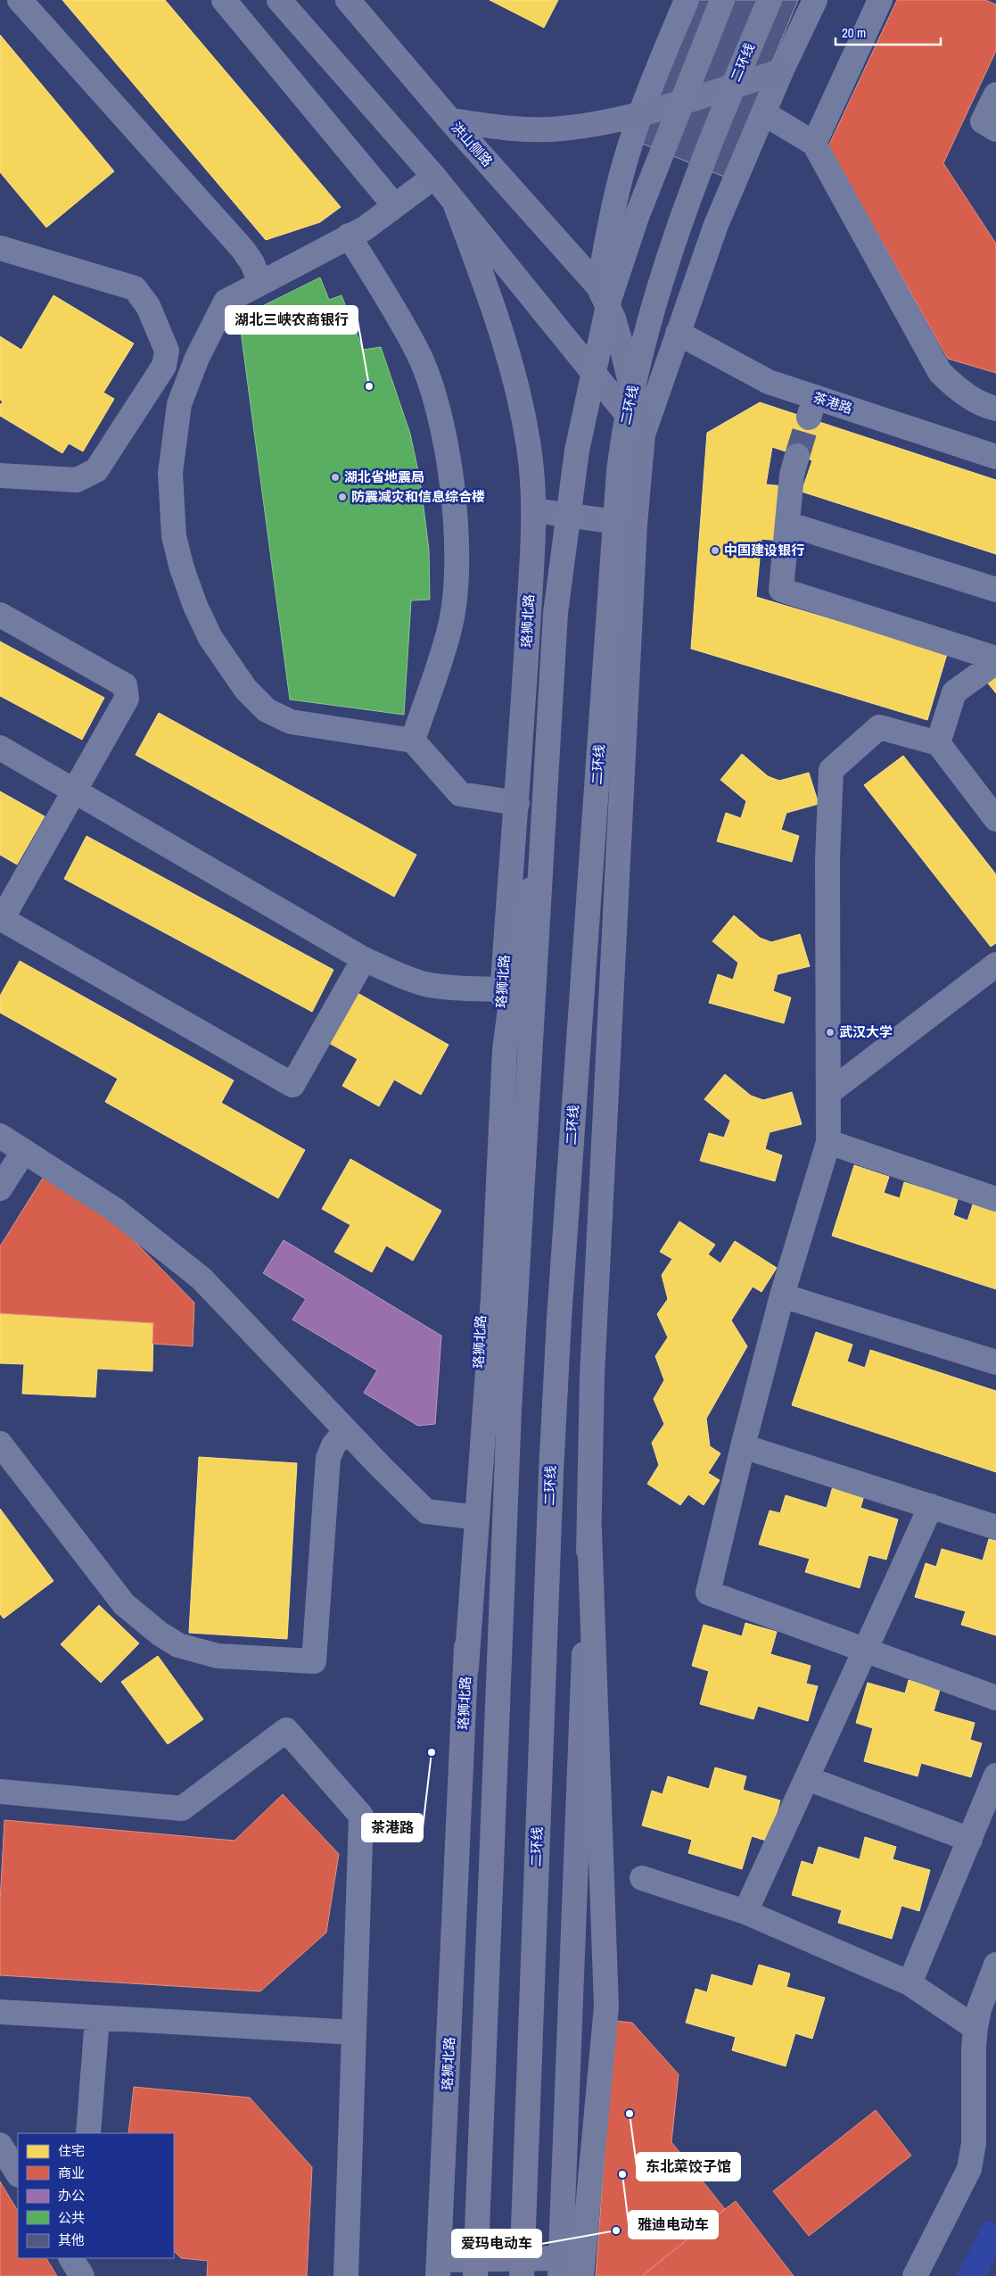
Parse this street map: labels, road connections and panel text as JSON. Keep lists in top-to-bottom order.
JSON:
{
  "streets": {
    "highway": ["二环线"],
    "main road": ["洪山侧路", "珞狮北路"],
    "street": ["茶港路"]
  },
  "places": [
    "湖北三峡农商银行",
    "湖北省地震局",
    "防震减灾和信息综合楼",
    "中国建设银行",
    "武汉大学",
    "茶港路",
    "东北菜饺子馆",
    "雅迪电动车",
    "爱玛电动车"
  ],
  "legend": [
    "住宅",
    "商业",
    "办公",
    "公共",
    "其他"
  ],
  "scale_bar": "20 m"
}
